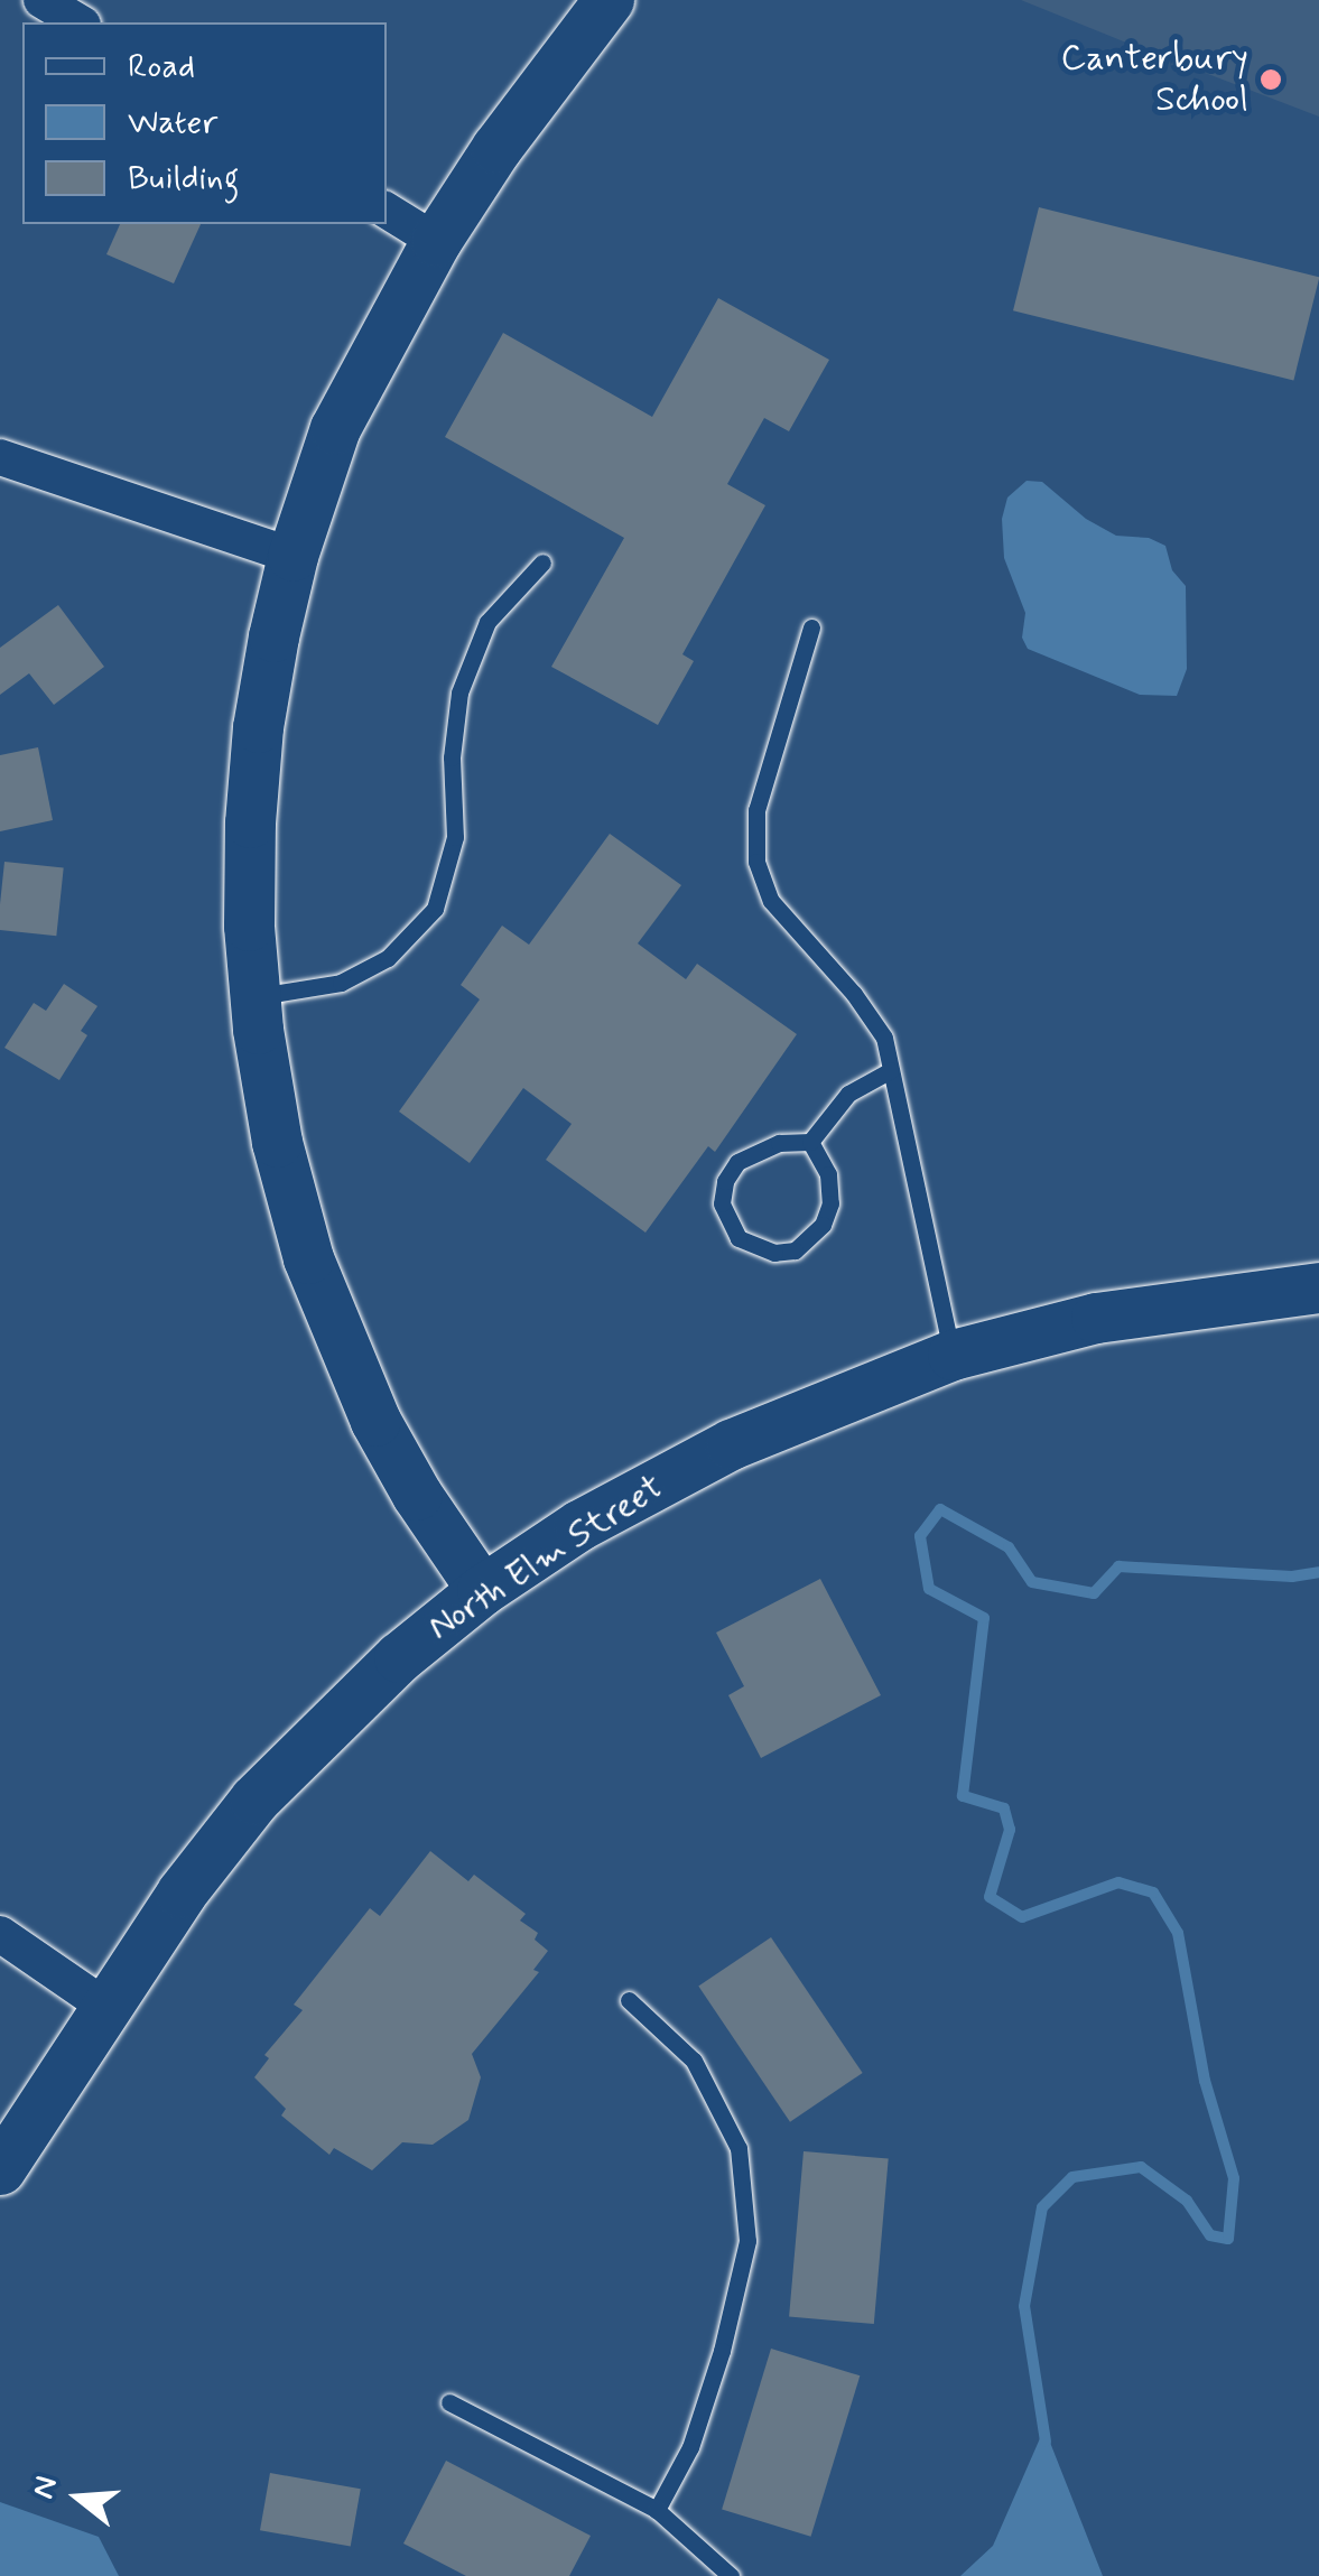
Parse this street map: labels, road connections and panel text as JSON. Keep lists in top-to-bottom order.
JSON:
{
  "streets": {
    "street": ["North Elm Street"]
  },
  "places": ["Canterbury School"],
  "legend": ["Road", "Water", "Building"],
  "north": "left"
}
